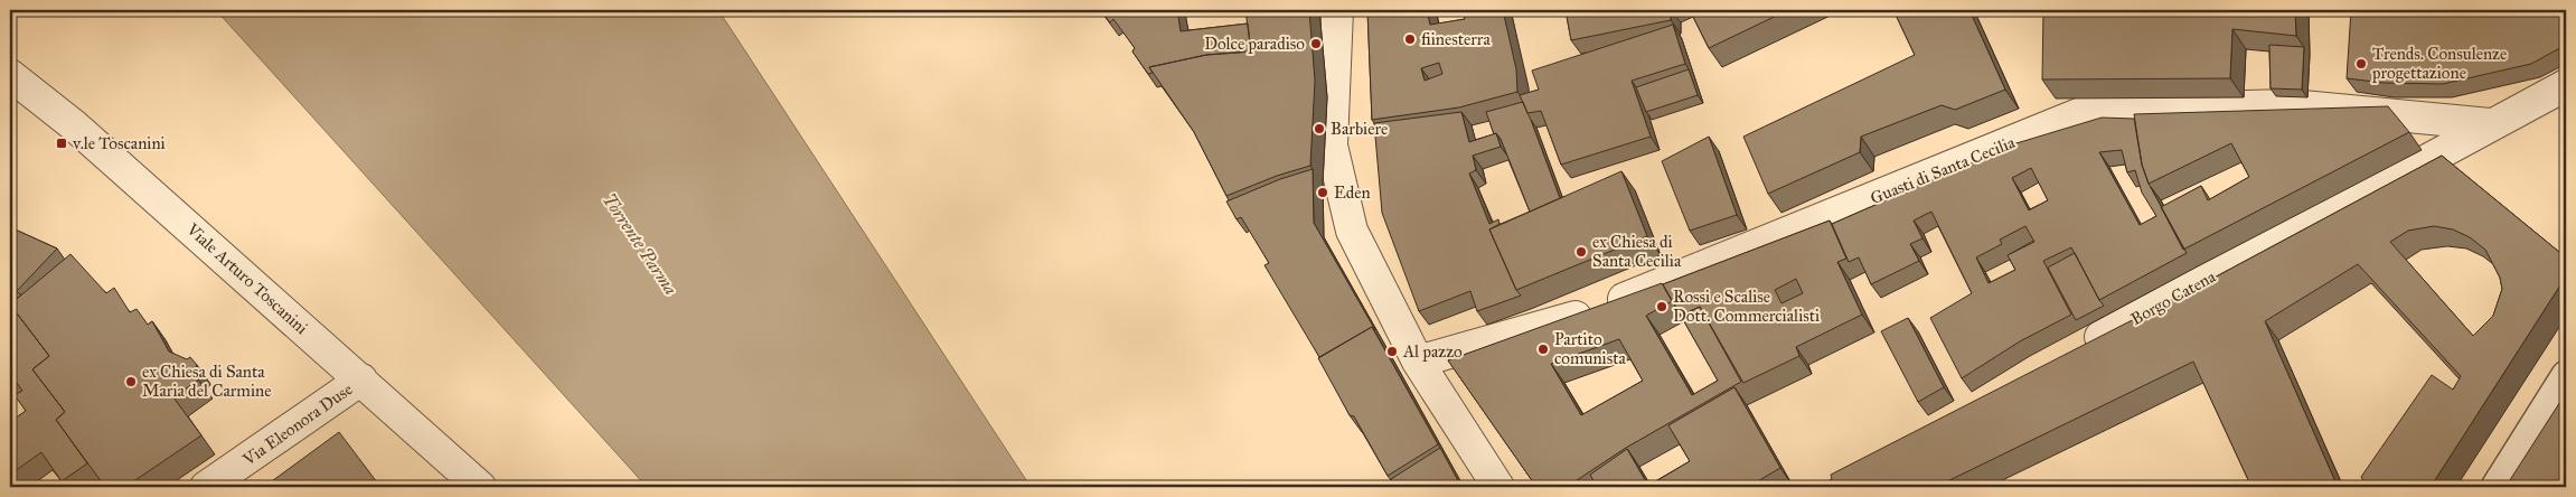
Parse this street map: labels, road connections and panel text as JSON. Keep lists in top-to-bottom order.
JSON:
{
  "streets": {
    "street": [
      "Guasti di Santa Cecilia",
      "Viale Arturo Toscanini",
      "Borgo Catena",
      "Via Eleonora Duse"
    ]
  },
  "crossings": [
    ["Guasti di Santa Cecilia", "Borgo Catena"],
    ["Viale Arturo Toscanini", "Via Eleonora Duse"]
  ],
  "water": ["Torrente Parma"],
  "places": {
    "other": [
      "fiinesterra",
      "Dolce paradiso",
      "Trends. Consulenze progettazione",
      "Barbiere",
      "Eden",
      "ex Chiesa di Santa Cecilia",
      "Rossi e Scalise Dott. Commercialisti",
      "Partito comunista",
      "Al pazzo",
      "ex Chiesa di Santa Maria del Carmine"
    ],
    "transit": ["v.le Toscanini"]
  }
}
